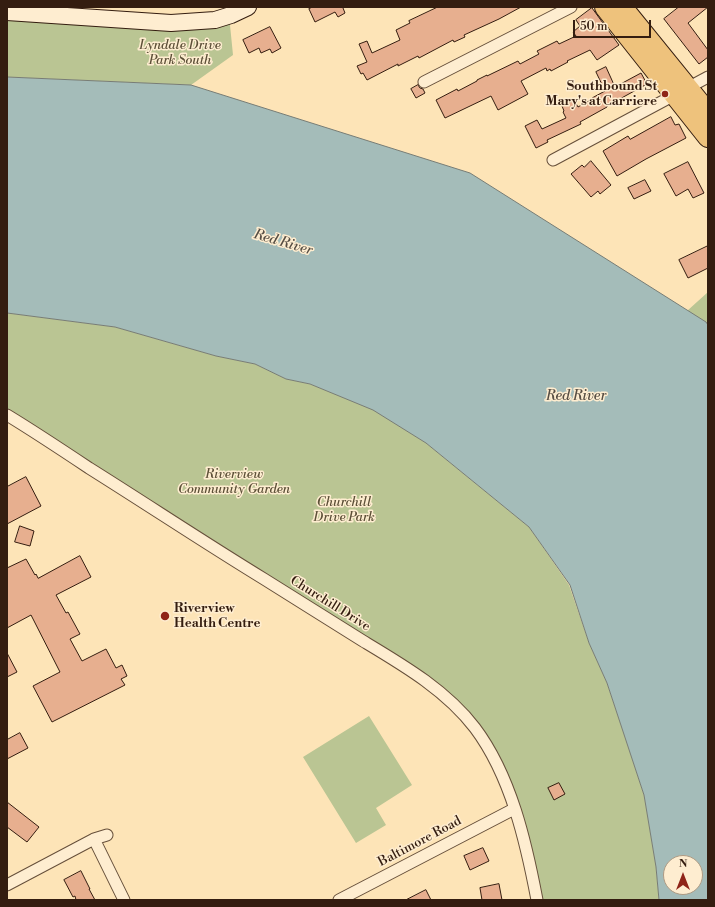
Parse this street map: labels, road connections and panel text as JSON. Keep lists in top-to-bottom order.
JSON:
{
  "streets": {
    "street": ["Churchill Drive", "Baltimore Road"]
  },
  "crossings": [
    ["Churchill Drive", "Baltimore Road"]
  ],
  "water": ["Red River"],
  "parks": ["Lyndale Drive Park South", "Riverview Community Garden", "Churchill Drive Park"],
  "places": ["Southbound St Mary's at Carriere", "Riverview Health Centre"],
  "scale_bar": "50 m",
  "north": "top"
}
